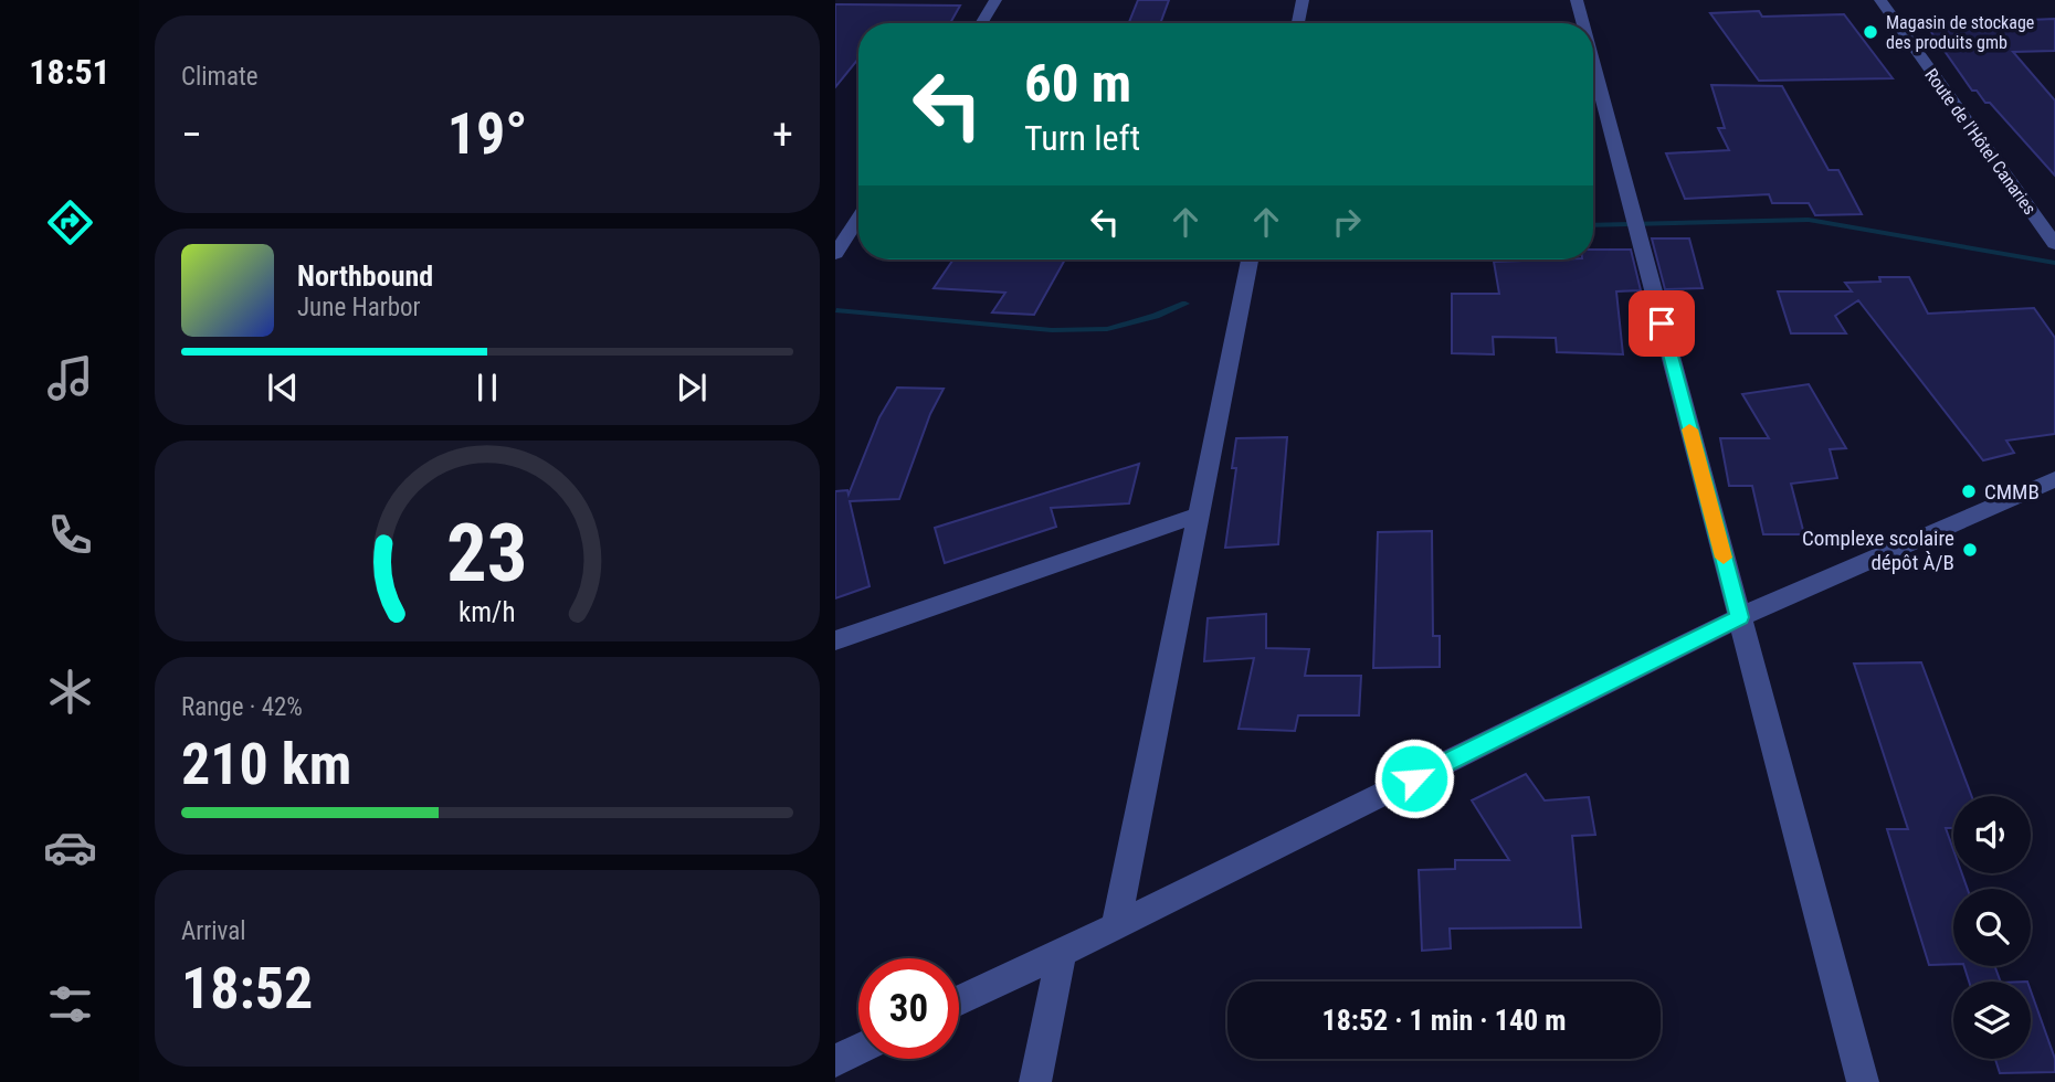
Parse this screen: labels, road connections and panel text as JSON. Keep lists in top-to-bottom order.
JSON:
{
  "streets": {
    "street": ["Route de l'Hôtel Canaries"]
  },
  "places": ["Magasin de stockage des produits gmb", "CMMB", "Complexe scolaire dépôt À/B"],
  "page": {
    "tabs": "18:51",
    "tile": [
      "Climate",
      ["Range · 42%", "210 km"],
      ["Arrival", "18:52"]
    ],
    "turn": ["60 m", "Turn left"],
    "heat": ["−", "19°", "+"],
    "song": ["Northbound", "June Harbor"],
    "limit": "30",
    "trip": "18:52 · 1 min · 140 m",
    "gauge": ["23", "km/h"]
  }
}
